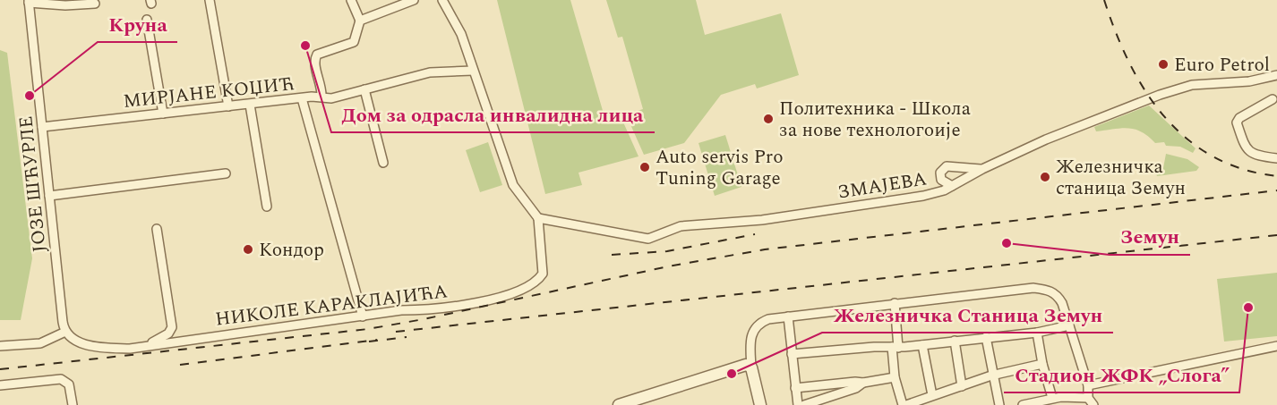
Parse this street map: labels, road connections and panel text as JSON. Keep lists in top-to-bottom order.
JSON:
{
  "streets": {
    "street": [
      "МИРЈАНЕ КОЏИЋ",
      "ЈОЗЕ ШЋУРЛЕ",
      "ЗМАЈЕВА",
      "НИКОЛЕ КАРАКЛАЈИЋА"
    ]
  },
  "crossings": [
    ["МИРЈАНЕ КОЏИЋ", "ЈОЗЕ ШЋУРЛЕ"],
    ["ЈОЗЕ ШЋУРЛЕ", "НИКОЛЕ КАРАКЛАЈИЋА"],
    ["ЗМАЈЕВА", "НИКОЛЕ КАРАКЛАЈИЋА"]
  ],
  "places": [
    "Дом за одрасла инвалидна лица",
    "Euro Petrol",
    "Круна",
    "Политехника - Школа за нове технологоије",
    "Auto servis Pro Tuning Garage",
    "Железничка станица Земун",
    "Земун",
    "Кондор",
    "Стадион ЖФК „Слога”",
    "Железничка Станица Земун"
  ]
}
